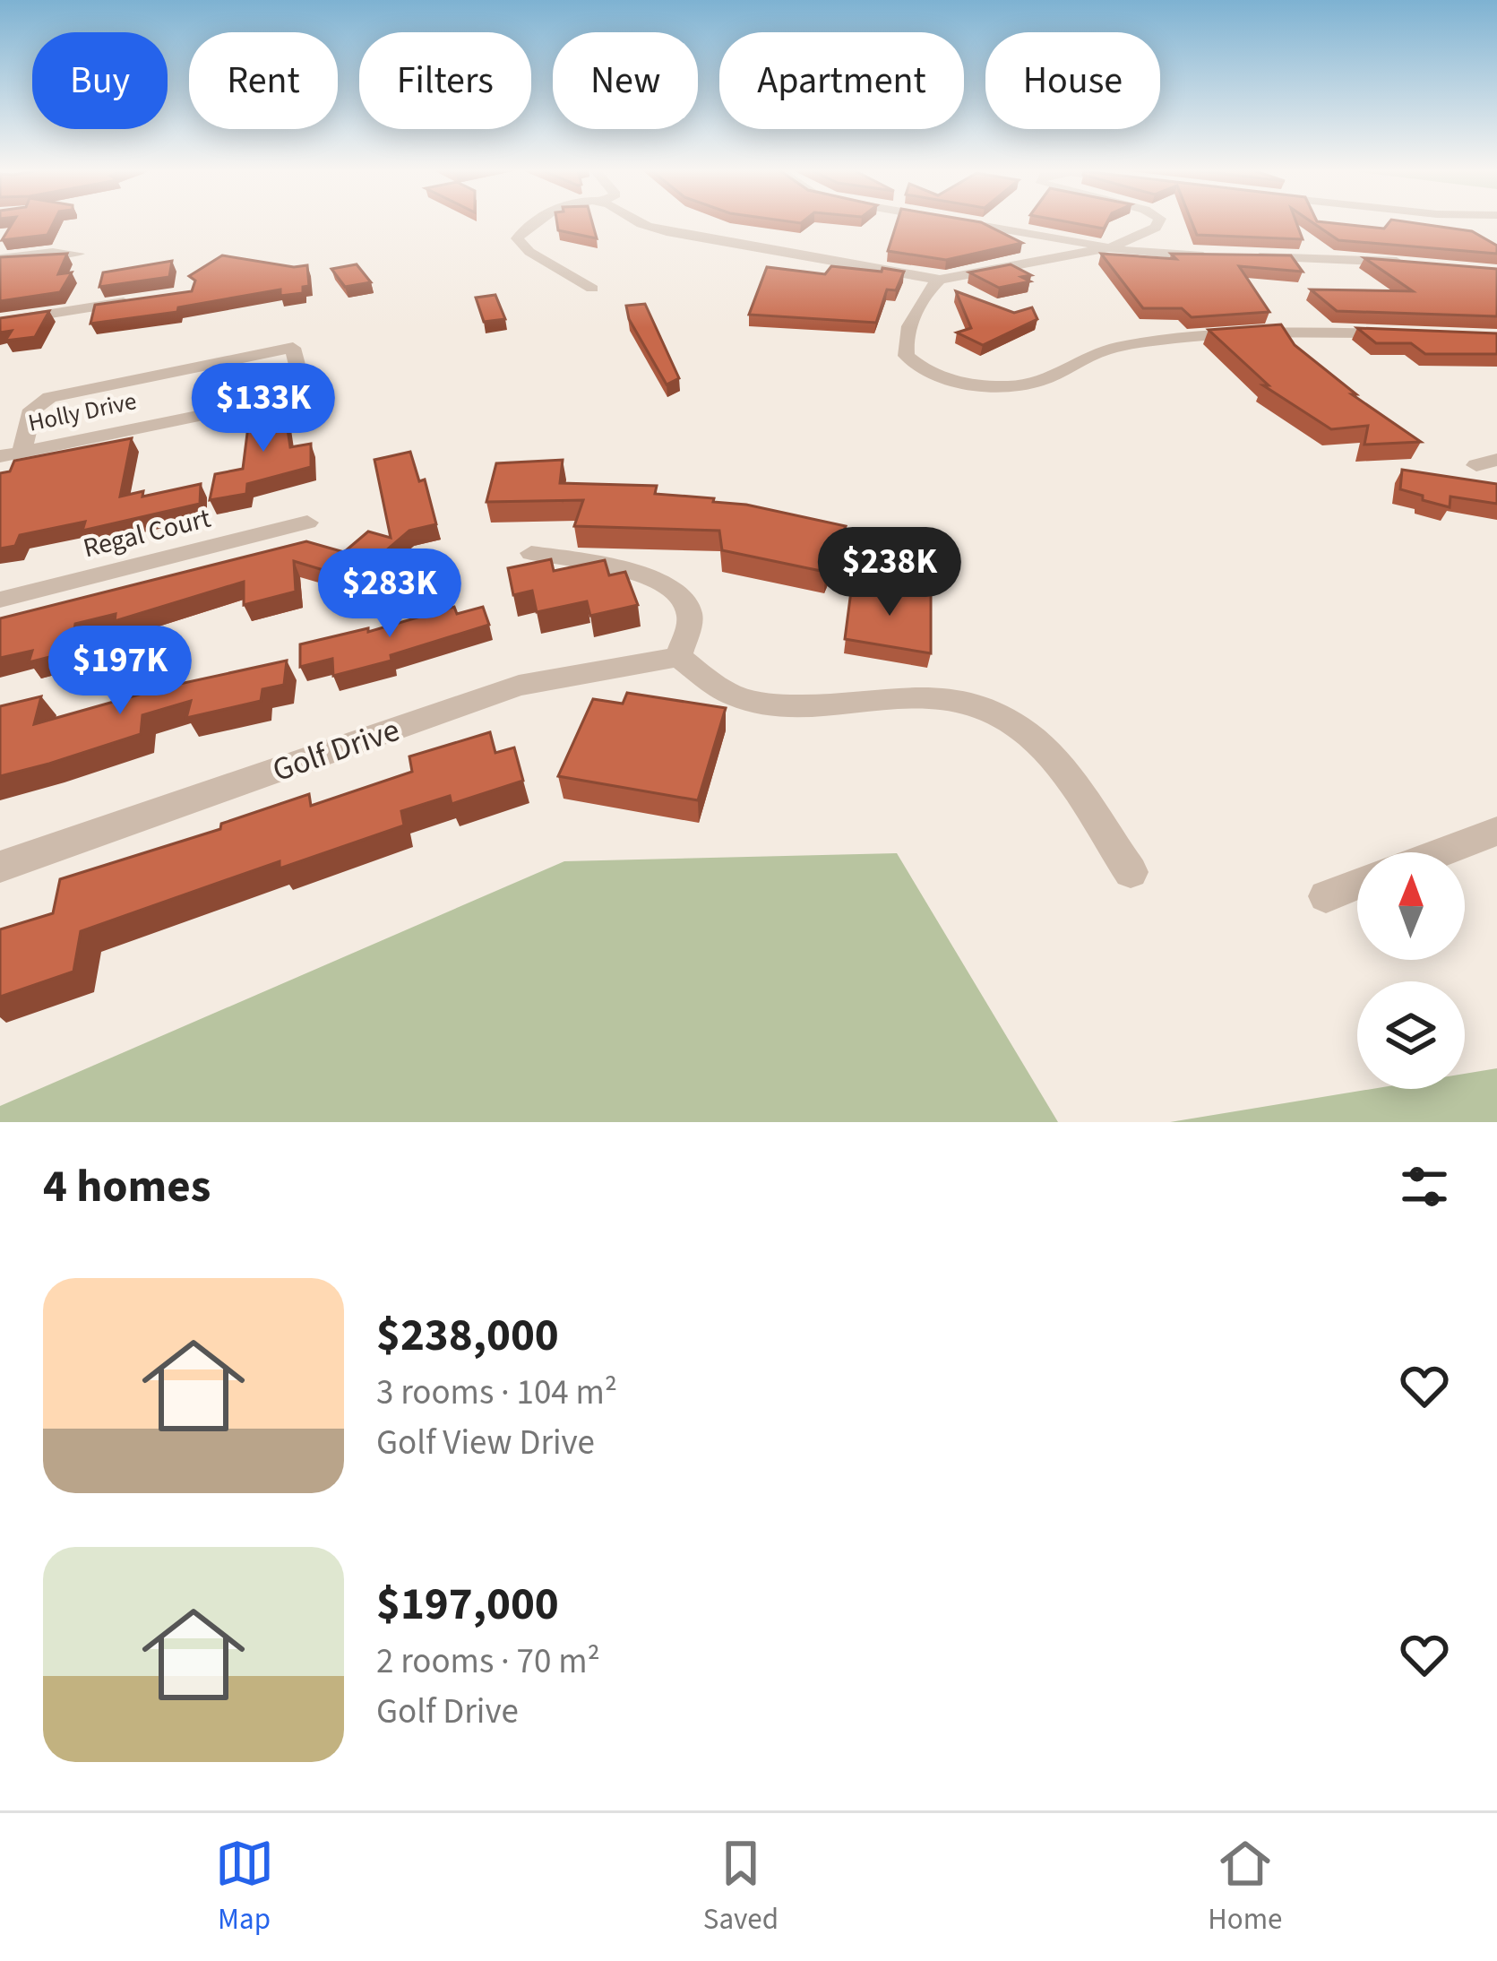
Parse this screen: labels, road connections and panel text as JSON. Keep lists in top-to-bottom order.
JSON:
{
  "streets": {
    "street": ["Holly Drive", "Regal Court", "Golf Drive"]
  },
  "north": "top",
  "page": {
    "chip": [
      "Buy",
      "Rent",
      "Filters",
      "New",
      "Apartment",
      "House"
    ],
    "price": [
      "$133K",
      "$238K",
      "$283K",
      "$197K"
    ],
    "heading": "4 homes",
    "list": [
      {
        "name": "$238,000",
        "note": "3 rooms · 104 m² · Golf View Drive"
      },
      {
        "name": "$197,000",
        "note": "2 rooms · 70 m² · Golf Drive"
      }
    ],
    "tabs": ["Map", "Saved", "Home"]
  }
}
